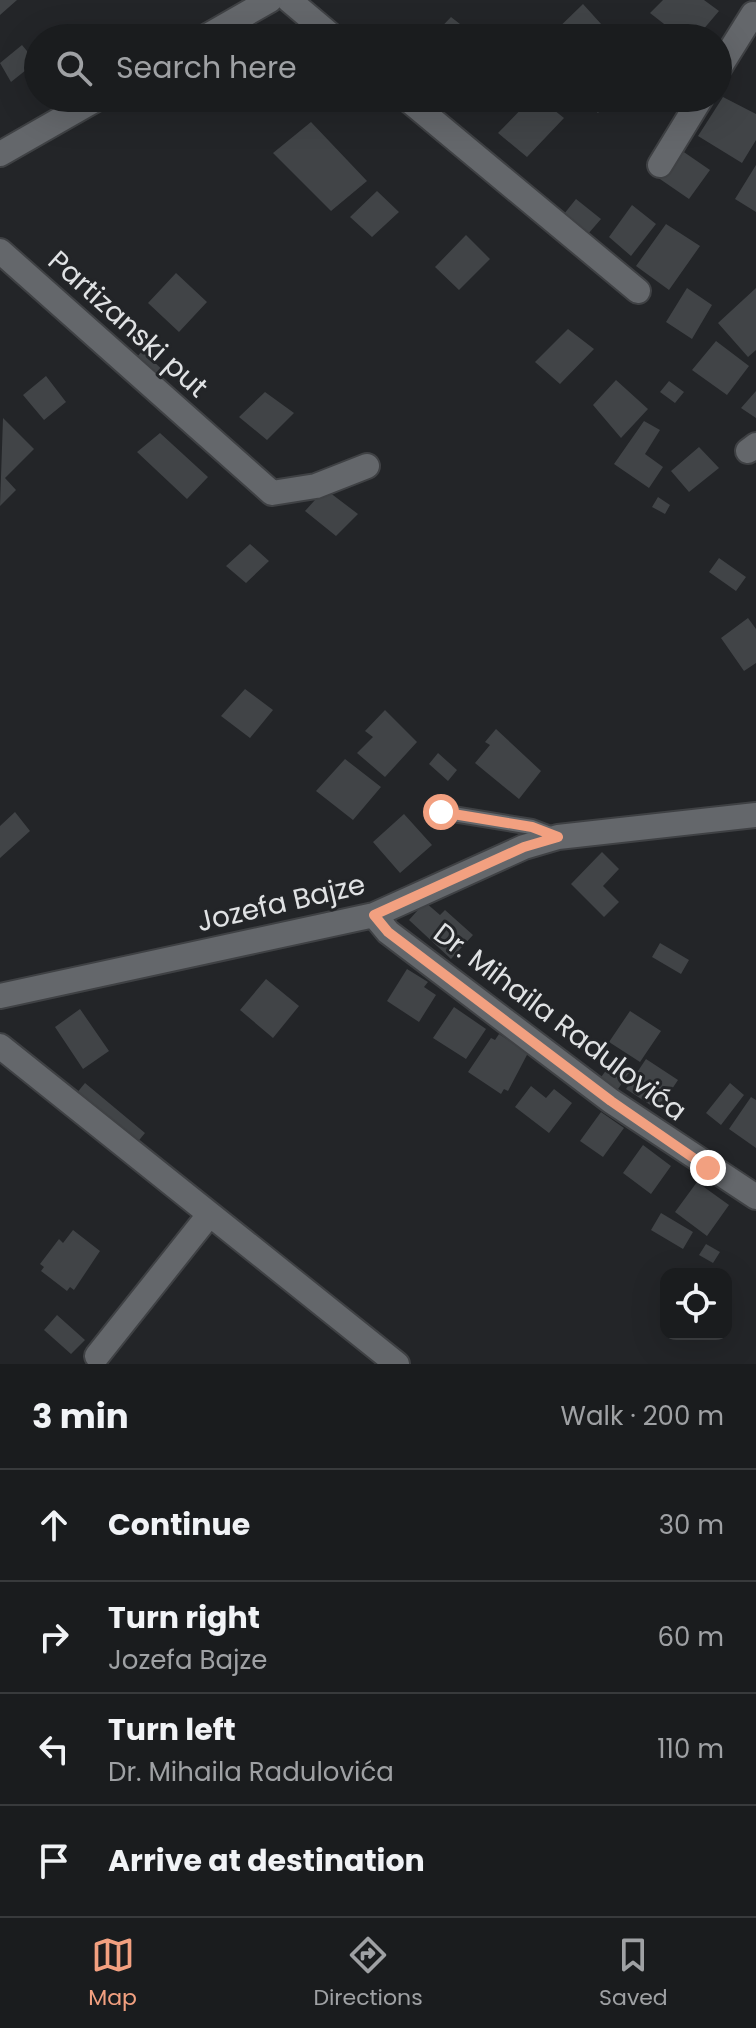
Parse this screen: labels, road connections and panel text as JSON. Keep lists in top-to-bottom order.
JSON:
{
  "streets": {
    "street": ["Partizanski put", "Jozefa Bajze", "Dr. Mihaila Radulovića"]
  },
  "crossings": [
    ["Jozefa Bajze", "Dr. Mihaila Radulovića"]
  ],
  "page": {
    "search": "Search here",
    "heading": ["3 min", "Walk · 200 m"],
    "list": [
      ["Continue", "30 m"],
      ["Turn right", "Jozefa Bajze", "60 m"],
      ["Turn left", "Dr. Mihaila Radulovića", "110 m"],
      "Arrive at destination"
    ],
    "nav": ["Map", "Directions", "Saved"]
  }
}
